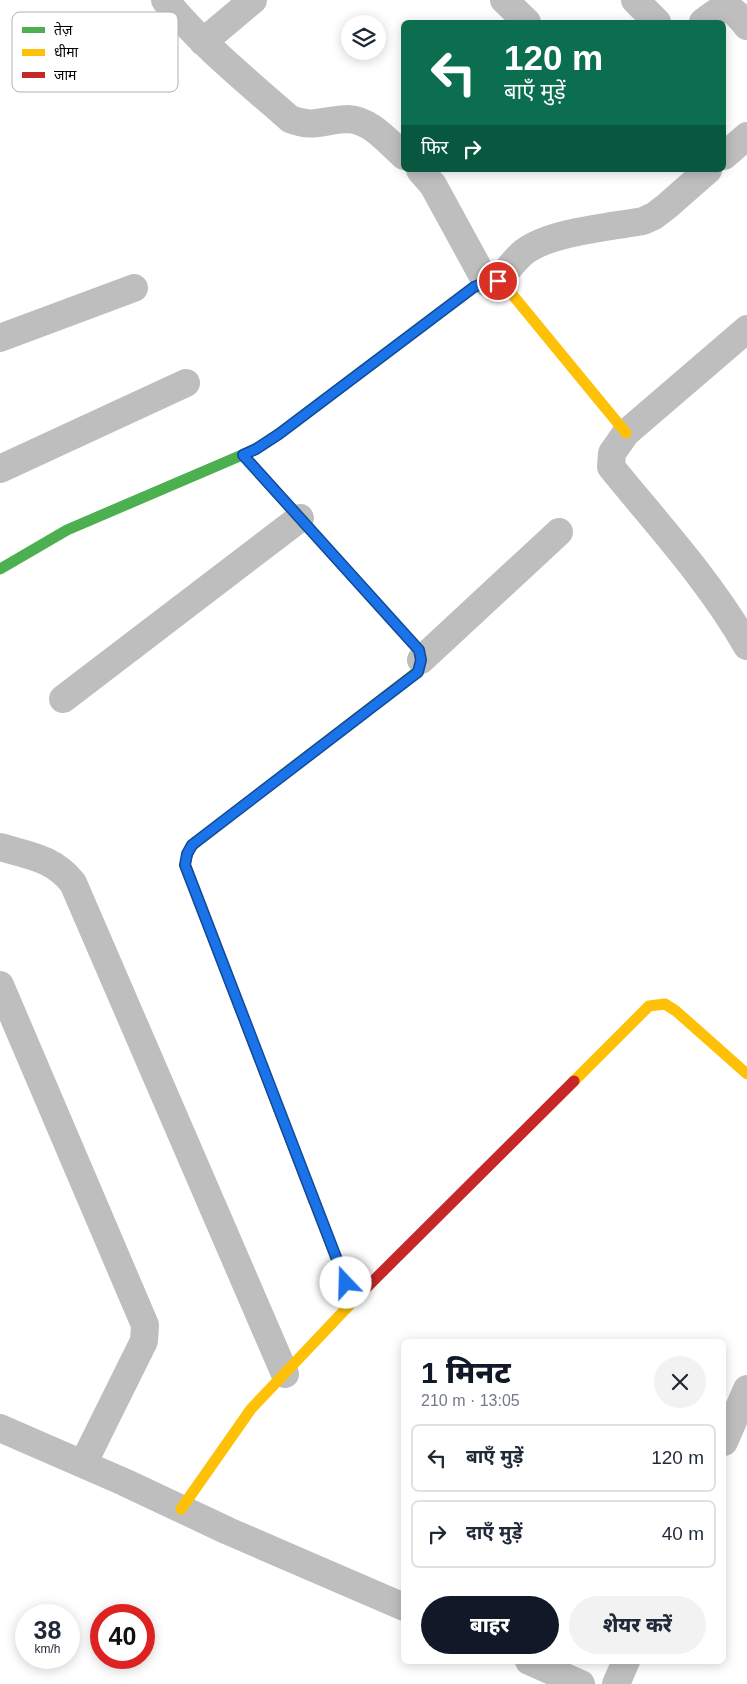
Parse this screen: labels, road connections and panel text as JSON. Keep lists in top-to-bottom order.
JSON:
{
  "legend": ["तेज़", "धीमा", "जाम"],
  "page": {
    "turn": ["120 m", "बाएँ मुड़ें"],
    "then": "फिर",
    "heading": ["1 मिनट", "210 m · 13:05"],
    "list": [
      {
        "name": "बाएँ मुड़ें",
        "value": "120 m"
      },
      {
        "name": "दाएँ मुड़ें",
        "value": "40 m"
      }
    ],
    "buttons": ["बाहर", "शेयर करें"],
    "speed": "38 km/h",
    "limit": "40"
  }
}
